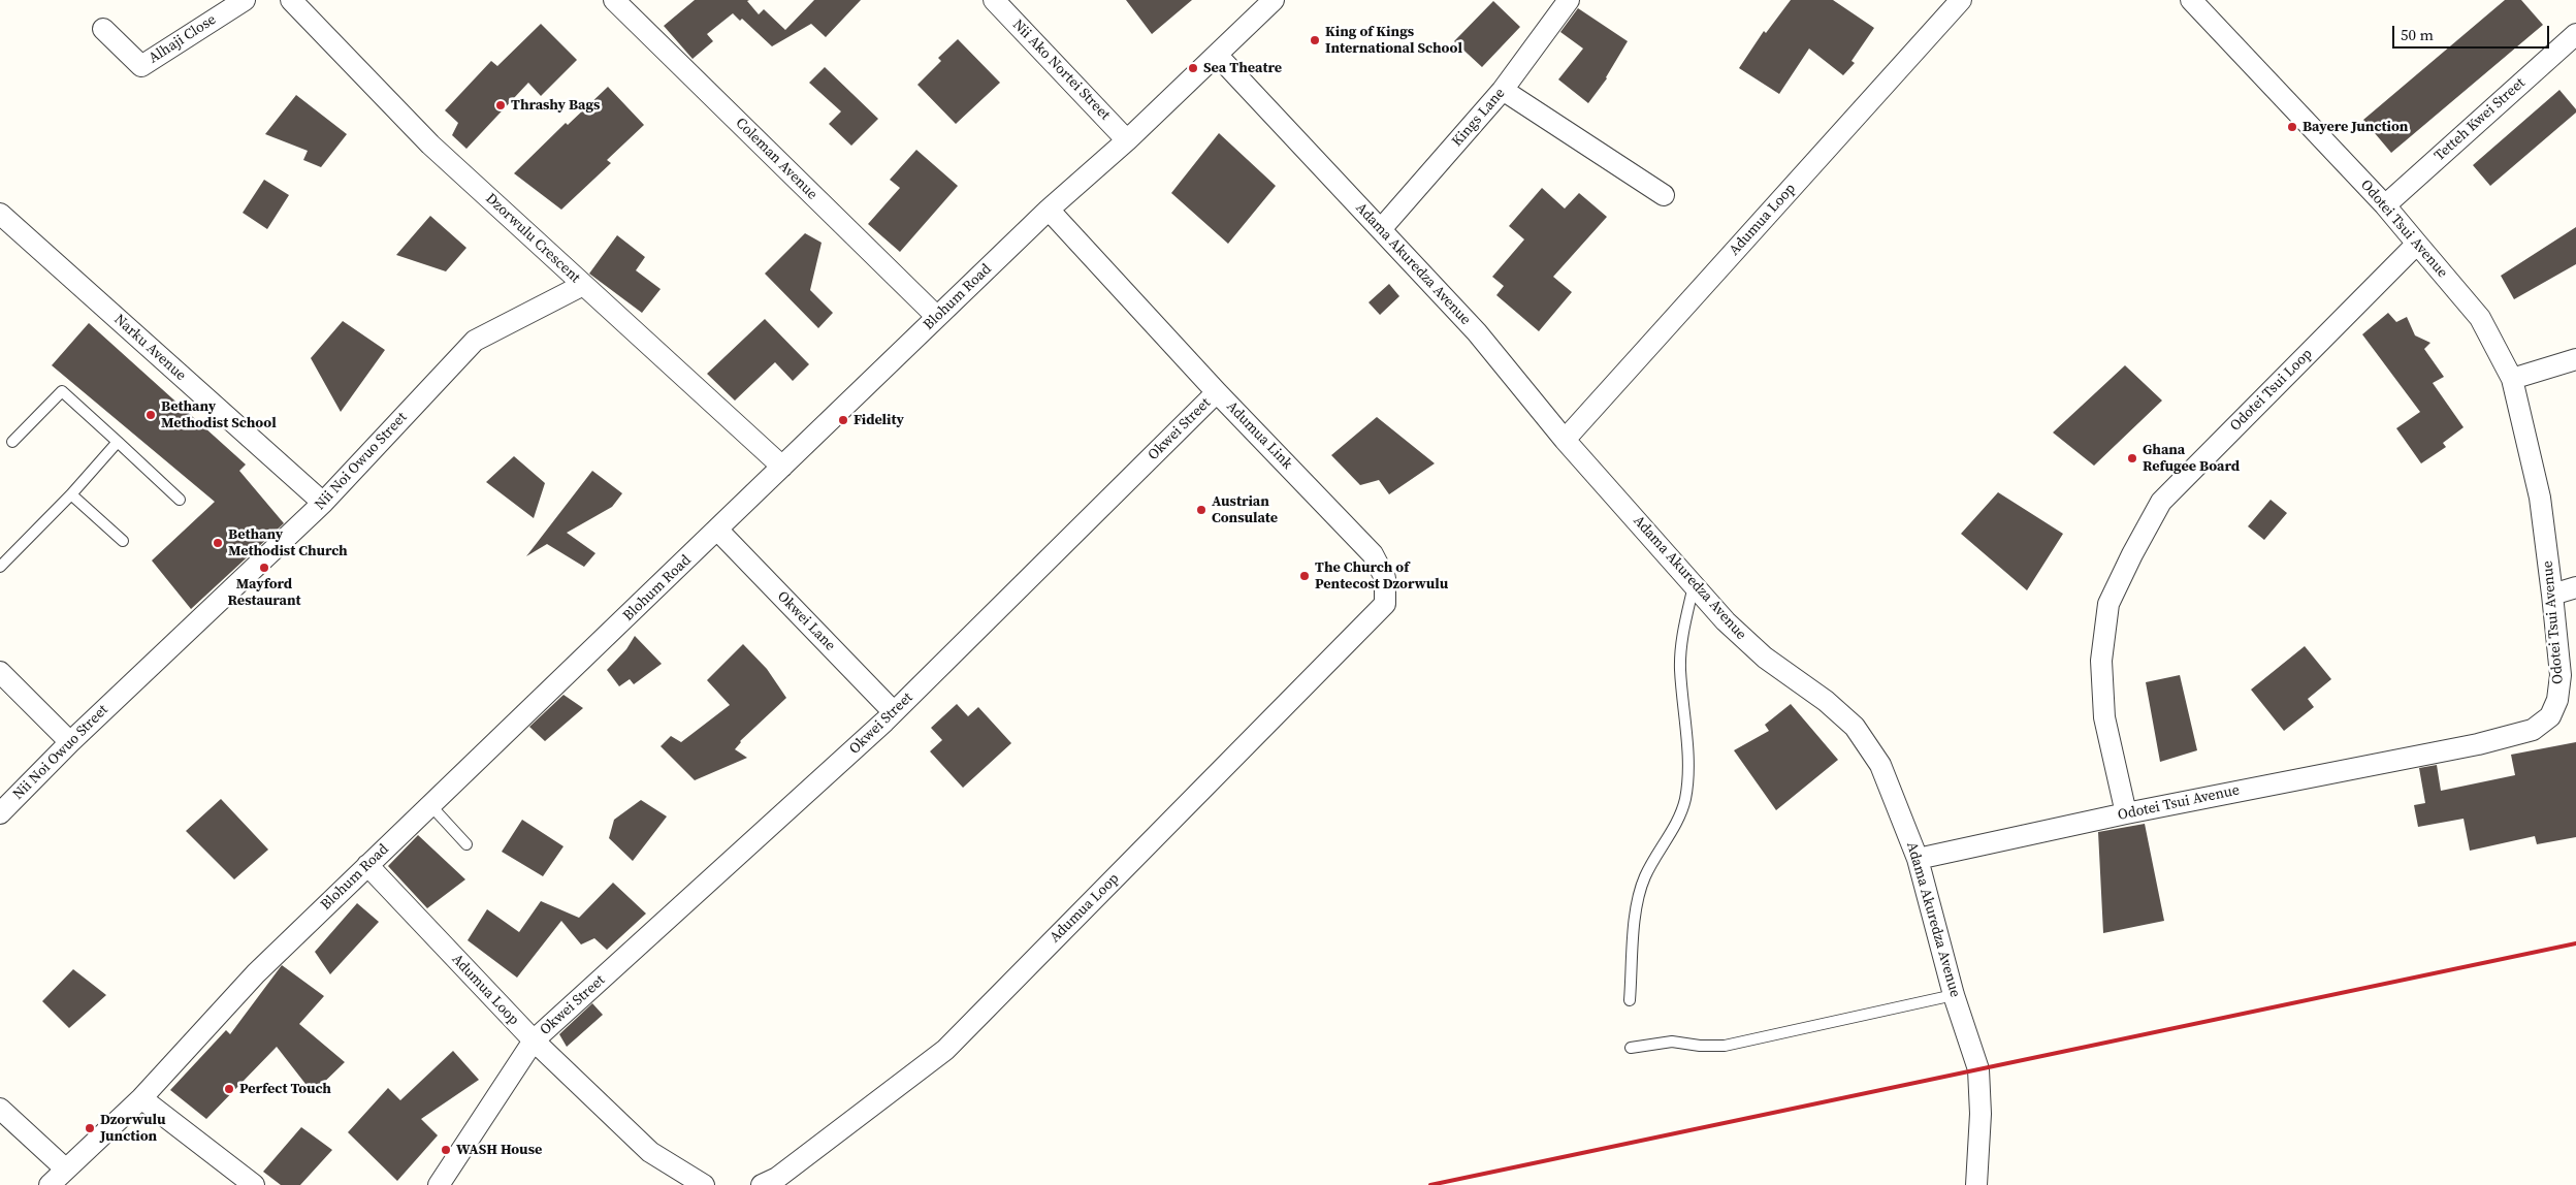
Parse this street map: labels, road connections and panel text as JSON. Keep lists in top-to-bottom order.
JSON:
{
  "streets": {
    "street": [
      "Alhaji Close",
      "Nii Ako Nortei Street",
      "Kings Lane",
      "Tetteh Kwei Street",
      "Coleman Avenue",
      "Adumua Loop",
      "Odotei Tsui Avenue",
      "Dzorwulu Crescent",
      "Adama Akuredza Avenue",
      "Blohum Road",
      "Narku Avenue",
      "Odotei Tsui Loop",
      "Okwei Street",
      "Adumua Link",
      "Nii Noi Owuo Street",
      "Okwei Lane"
    ]
  },
  "crossings": [
    ["Nii Ako Nortei Street", "Blohum Road"],
    ["Kings Lane", "Adama Akuredza Avenue"],
    ["Tetteh Kwei Street", "Odotei Tsui Avenue"],
    ["Coleman Avenue", "Blohum Road"],
    ["Adumua Loop", "Adama Akuredza Avenue"],
    ["Adumua Loop", "Blohum Road"],
    ["Adumua Loop", "Okwei Street"],
    ["Adumua Loop", "Adumua Link"],
    ["Odotei Tsui Avenue", "Adama Akuredza Avenue"],
    ["Odotei Tsui Avenue", "Odotei Tsui Loop"],
    ["Dzorwulu Crescent", "Blohum Road"],
    ["Dzorwulu Crescent", "Nii Noi Owuo Street"],
    ["Adama Akuredza Avenue", "Blohum Road"],
    ["Blohum Road", "Adumua Link"],
    ["Blohum Road", "Okwei Lane"],
    ["Narku Avenue", "Nii Noi Owuo Street"],
    ["Okwei Street", "Adumua Link"],
    ["Okwei Street", "Okwei Lane"]
  ],
  "places": [
    "King of Kings International School",
    "Sea Theatre",
    "Thrashy Bags",
    "Bayere Junction",
    "Bethany Methodist School",
    "Fidelity",
    "Ghana Refugee Board",
    "Austrian Consulate",
    "Bethany Methodist Church",
    "Mayford Restaurant",
    "The Church of Pentecost Dzorwulu",
    "Perfect Touch",
    "Dzorwulu Junction",
    "WASH House"
  ],
  "scale_bar": "50 m"
}
